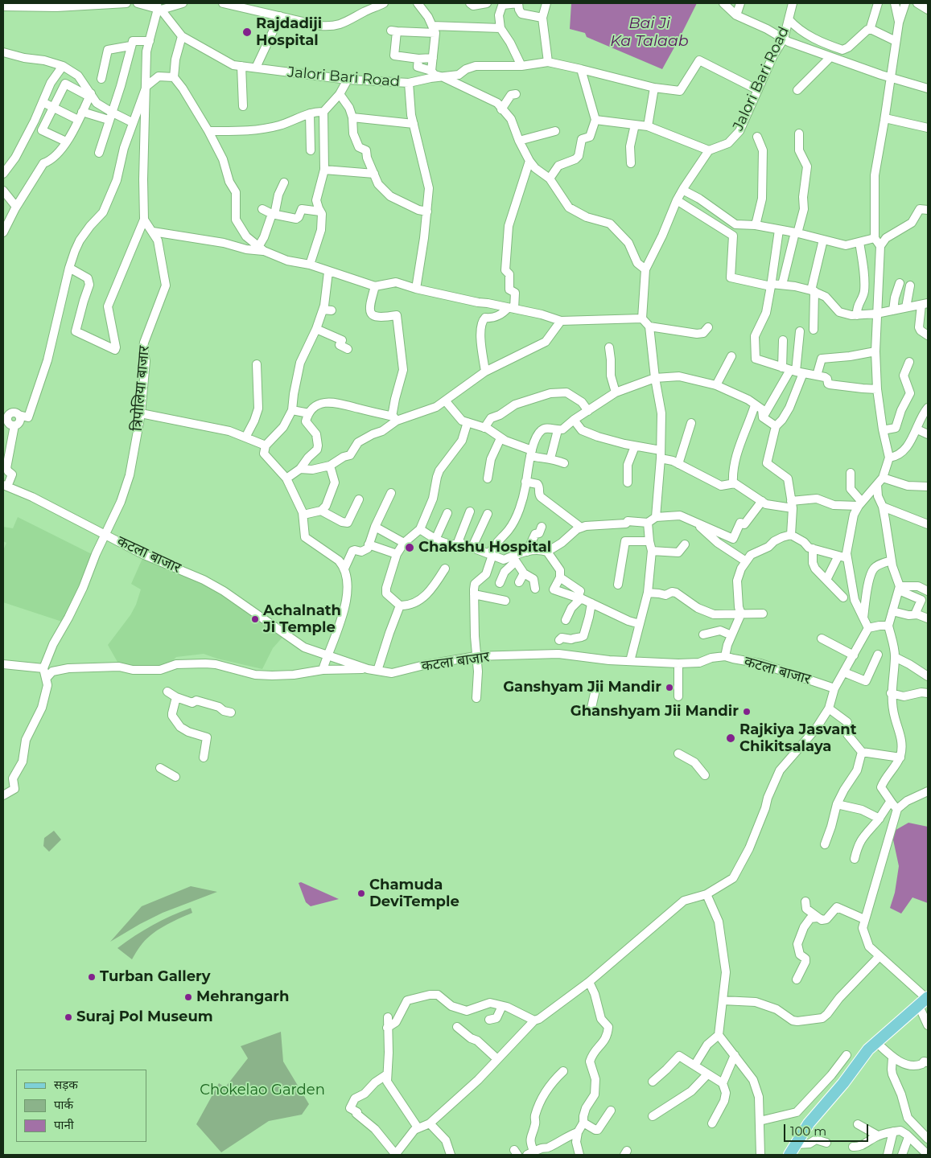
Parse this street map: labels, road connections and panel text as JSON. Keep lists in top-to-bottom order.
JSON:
{
  "streets": {
    "street": ["Jalori Bari Road", "त्रिपोलिया बाजार", "कटला बाजार"]
  },
  "crossings": [
    ["त्रिपोलिया बाजार", "कटला बाजार"]
  ],
  "water": ["Bai Ji Ka Talaab"],
  "parks": ["Chokelao Garden"],
  "places": [
    "Rajdadiji Hospital",
    "Chakshu Hospital",
    "Achalnath Ji Temple",
    "Ganshyam Jii Mandir",
    "Ghanshyam Jii Mandir",
    "Rajkiya Jasvant Chikitsalaya",
    "Chamuda DeviTemple",
    "Turban Gallery",
    "Mehrangarh",
    "Suraj Pol Museum"
  ],
  "legend": ["सड़क", "पार्क", "पानी"],
  "scale_bar": "100 m"
}
